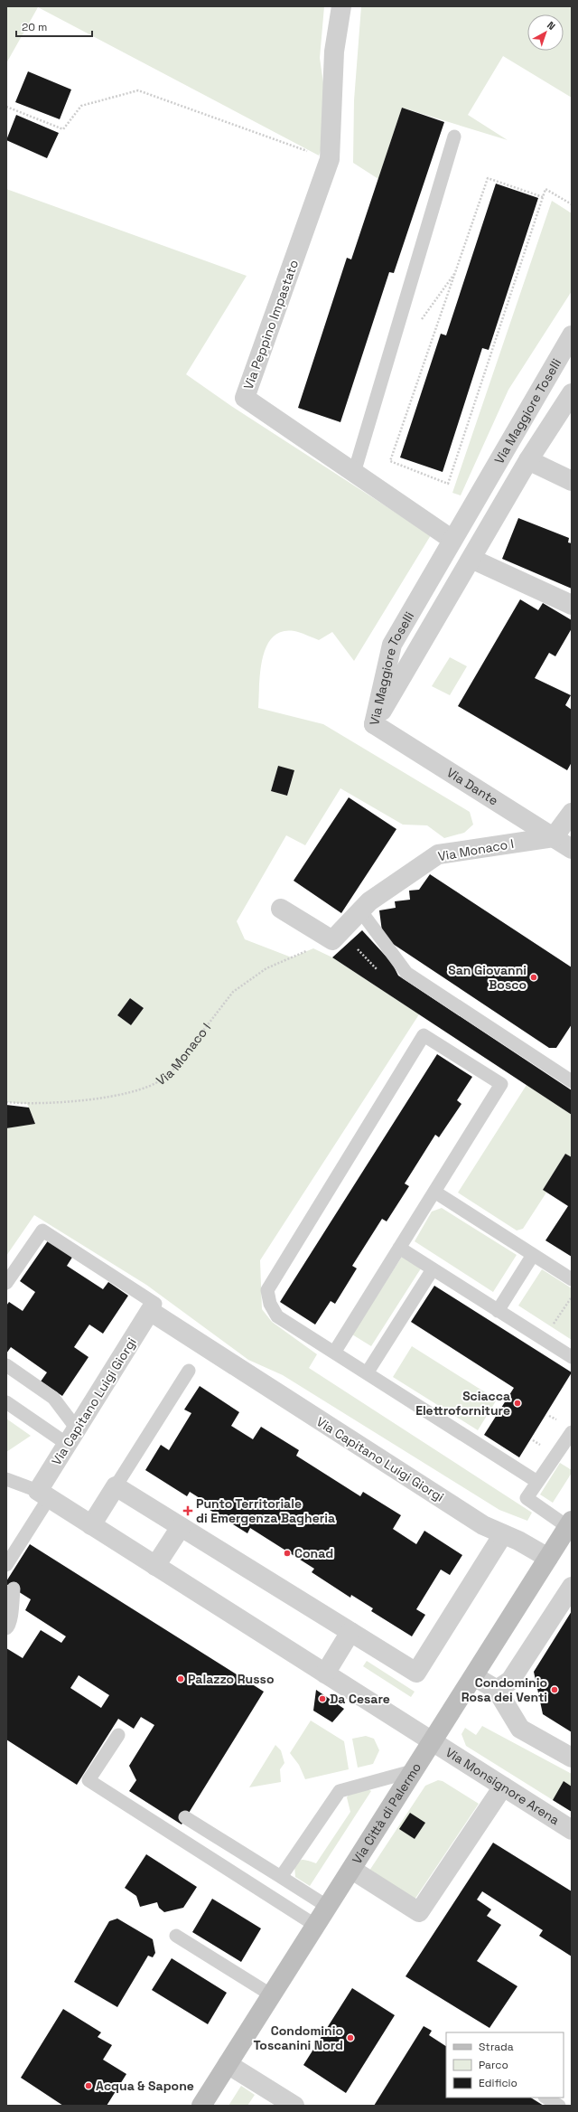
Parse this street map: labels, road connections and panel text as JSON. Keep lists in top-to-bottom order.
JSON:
{
  "streets": {
    "main road": ["Via Città di Palermo"],
    "street": [
      "Via Peppino Impastato",
      "Via Maggiore Toselli",
      "Via Dante",
      "Via Monaco I",
      "Via Capitano Luigi Giorgi",
      "Via Monsignore Arena"
    ]
  },
  "crossings": [
    ["Via Peppino Impastato", "Via Maggiore Toselli"],
    ["Via Maggiore Toselli", "Via Dante"],
    ["Via Dante", "Via Monaco I"],
    ["Via Capitano Luigi Giorgi", "Via Città di Palermo"],
    ["Via Monsignore Arena", "Via Città di Palermo"]
  ],
  "places": {
    "other": [
      "San Giovanni Bosco",
      "Sciacca Elettroforniture",
      "Conad",
      "Palazzo Russo",
      "Condominio Rosa dei Venti",
      "Da Cesare",
      "Condominio Toscanini Nord",
      "Acqua & Sapone"
    ],
    "health": ["Punto Territoriale di Emergenza Bagheria"]
  },
  "legend": ["Strada", "Parco", "Edificio"],
  "scale_bar": "20 m",
  "north": "top right"
}
